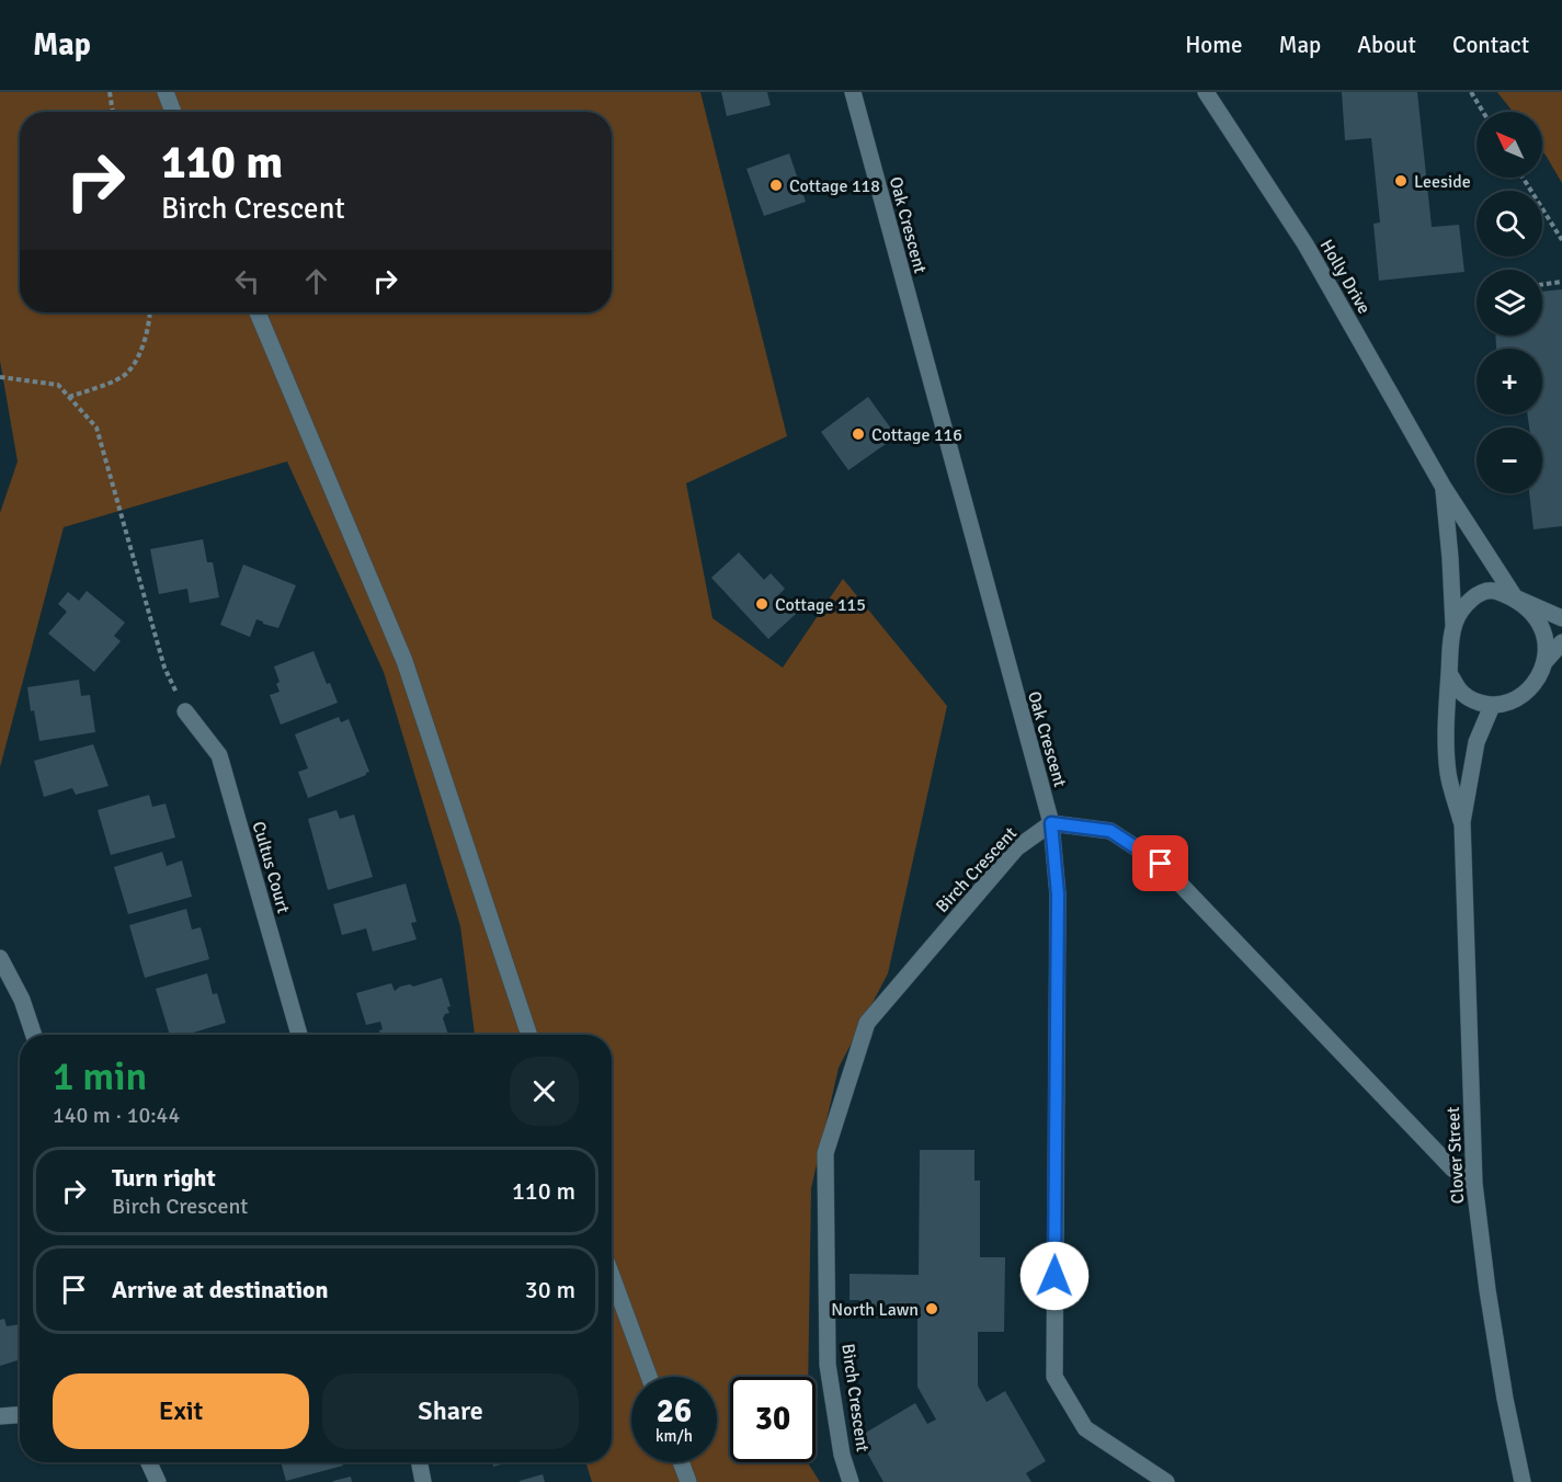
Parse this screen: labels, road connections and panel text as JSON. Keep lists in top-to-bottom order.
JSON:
{
  "streets": {
    "street": [
      "Oak Crescent",
      "Holly Drive",
      "Cultus Court",
      "Birch Crescent",
      "Clover Street"
    ]
  },
  "crossings": [
    ["Oak Crescent", "Birch Crescent"],
    ["Holly Drive", "Clover Street"]
  ],
  "places": [
    "Leeside",
    "Cottage 118",
    "Cottage 116",
    "Cottage 115",
    "North Lawn"
  ],
  "north": "top left",
  "page": {
    "header": "Map",
    "nav": [
      "Home",
      "Map",
      "About",
      "Contact"
    ],
    "map_buttons": ["+", "−"],
    "turn": ["110 m", "Birch Crescent"],
    "heading": ["1 min", "140 m · 10:44"],
    "list": [
      {
        "name": "Turn right",
        "note": "Birch Crescent",
        "value": "110 m"
      },
      {
        "name": "Arrive at destination",
        "value": "30 m"
      }
    ],
    "buttons": ["Exit", "Share"],
    "speed": "26 km/h",
    "limit": "30"
  }
}
